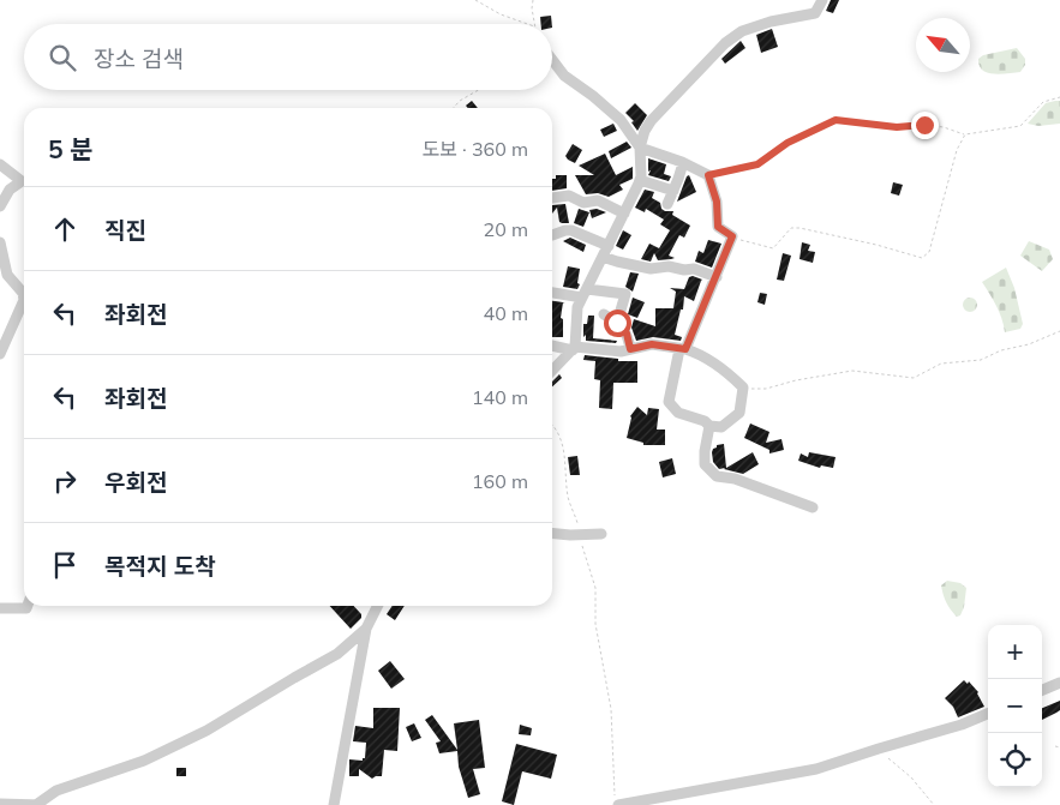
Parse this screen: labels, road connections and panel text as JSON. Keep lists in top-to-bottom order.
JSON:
{
  "north": "top left",
  "page": {
    "search": "장소 검색",
    "heading": ["5 분", "도보 · 360 m"],
    "list": [
      ["직진", "20 m"],
      ["좌회전", "40 m"],
      ["좌회전", "140 m"],
      ["우회전", "160 m"],
      "목적지 도착"
    ],
    "map_buttons": ["+", "−"]
  }
}
